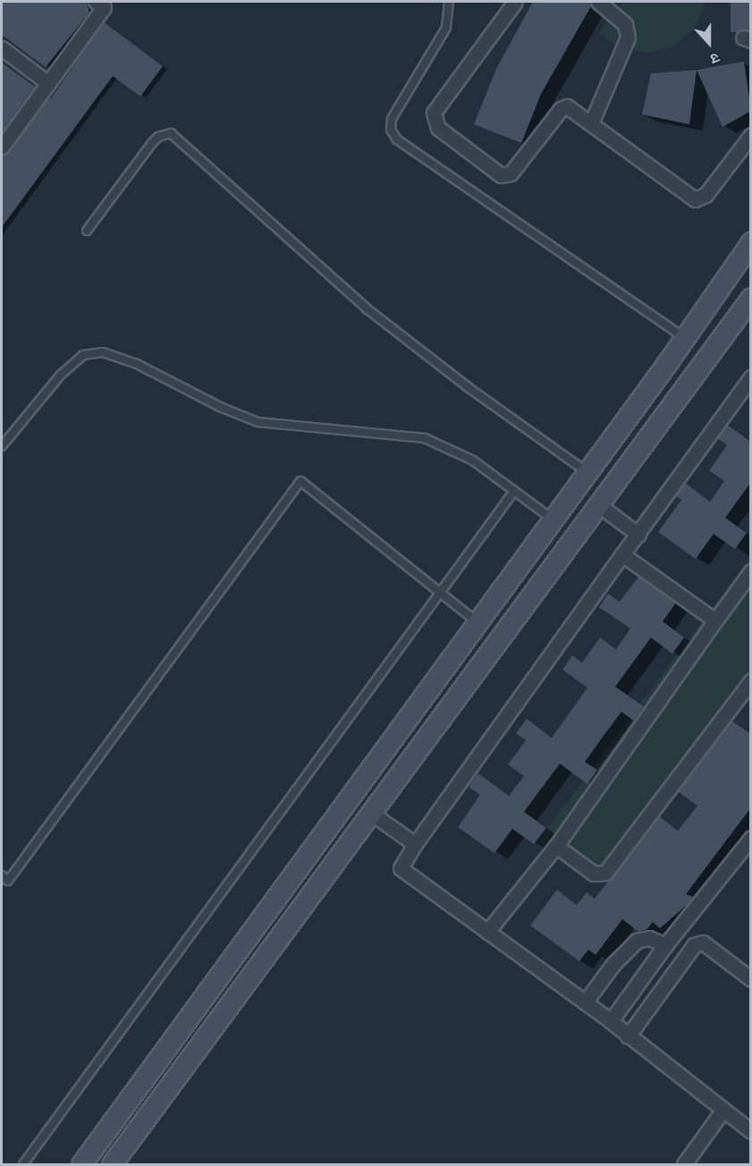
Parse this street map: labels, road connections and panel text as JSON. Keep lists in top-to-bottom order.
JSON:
{
  "north": "bottom"
}
